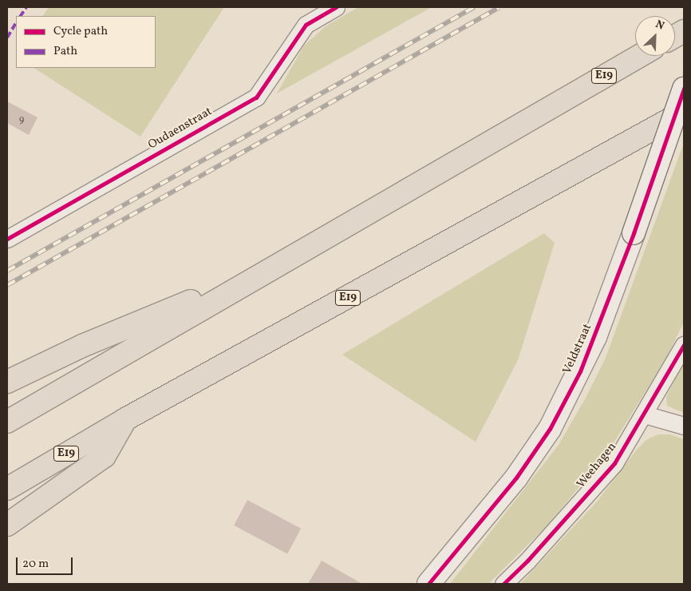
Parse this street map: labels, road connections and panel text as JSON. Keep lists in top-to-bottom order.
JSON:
{
  "streets": {
    "highway": ["E19"],
    "street": ["Oudaenstraat", "Veldstraat", "Weehagen"]
  },
  "house_numbers": ["9"],
  "legend": ["Cycle path", "Path"],
  "scale_bar": "20 m",
  "north": "top right"
}
